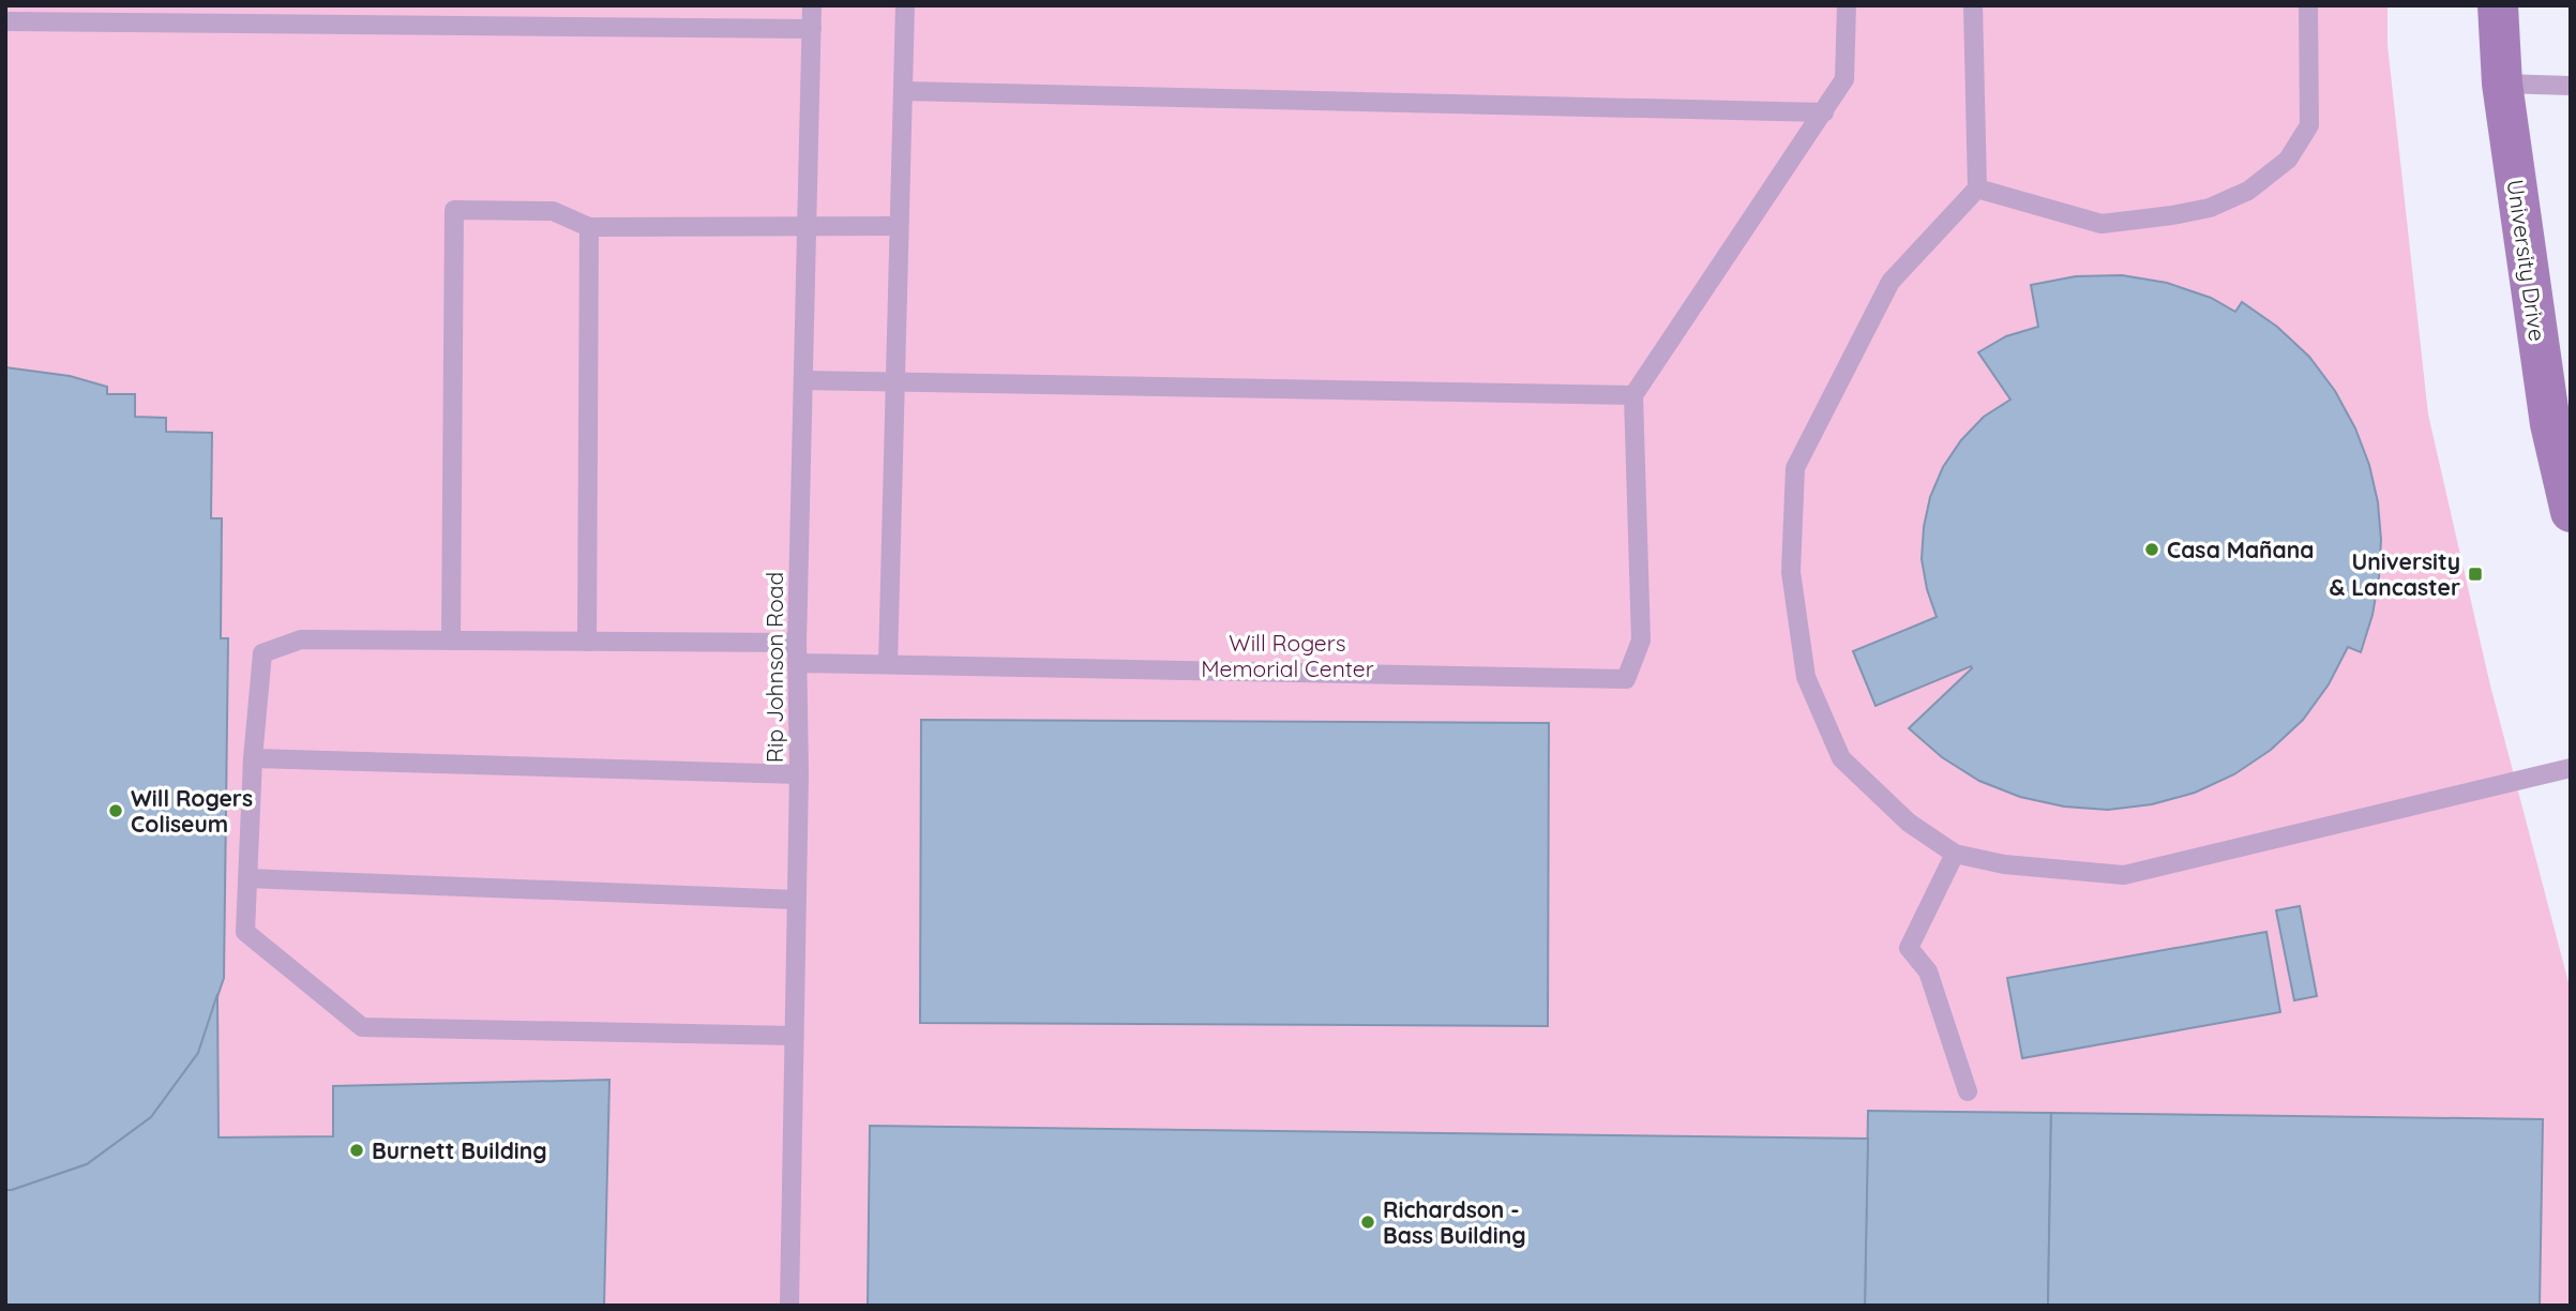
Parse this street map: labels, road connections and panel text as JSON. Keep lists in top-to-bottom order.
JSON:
{
  "streets": {
    "main road": ["University Drive"],
    "lane": ["Rip Johnson Road"]
  },
  "parks": ["Will Rogers Memorial Center"],
  "places": {
    "other": [
      "Casa Mañana",
      "Will Rogers Coliseum",
      "Burnett Building",
      "Richardson - Bass Building"
    ],
    "transit": ["University & Lancaster"]
  }
}
